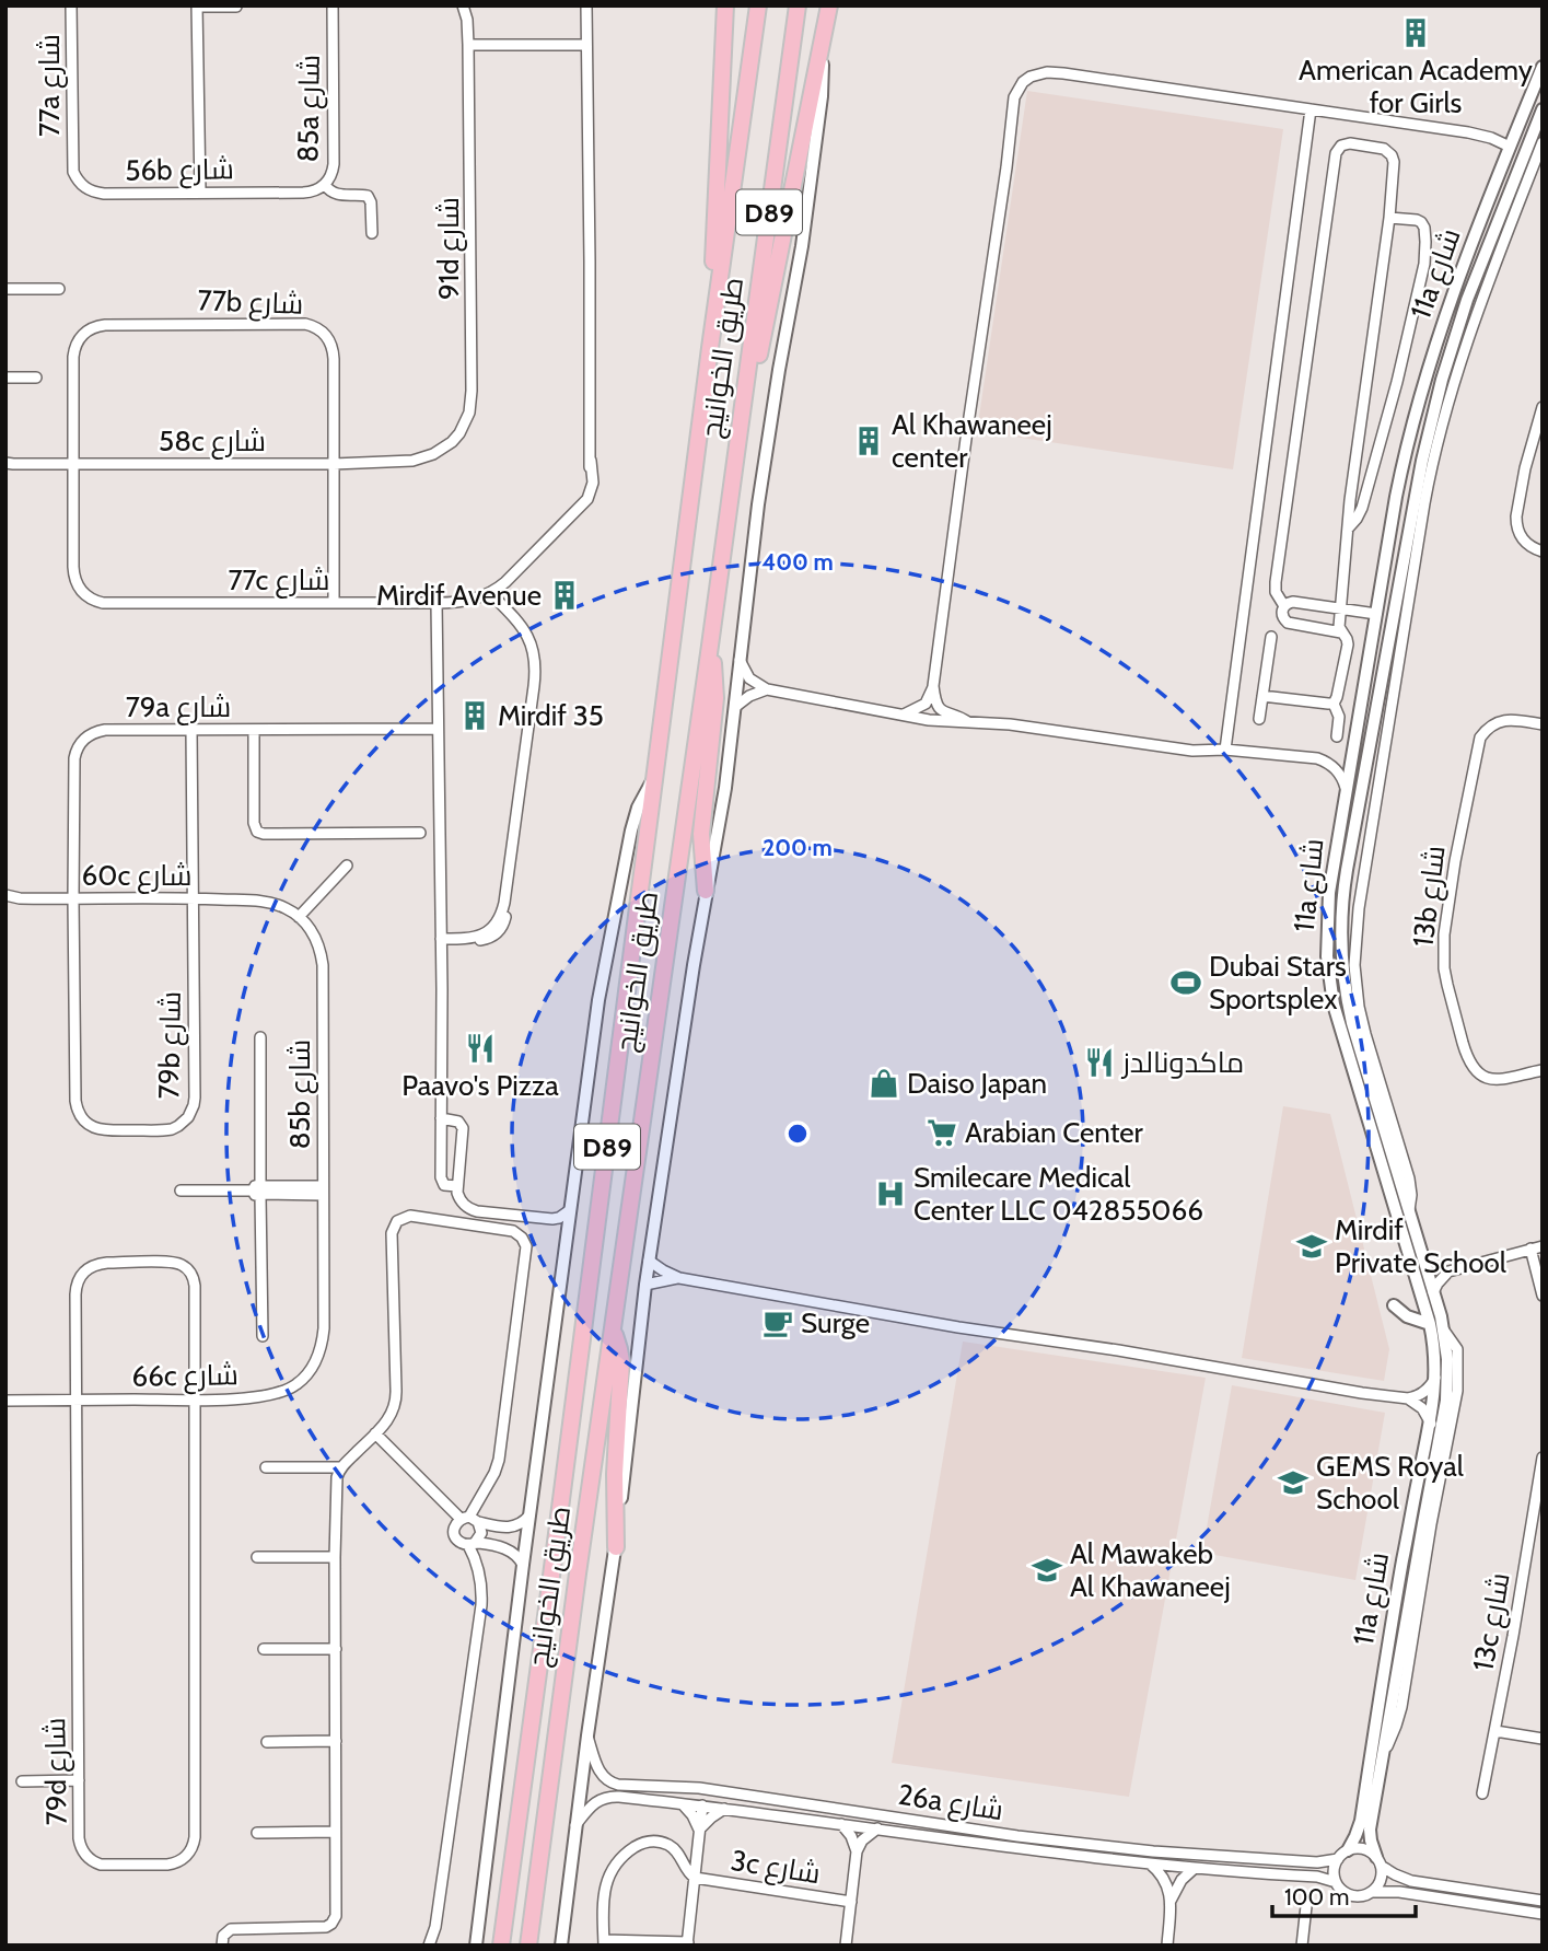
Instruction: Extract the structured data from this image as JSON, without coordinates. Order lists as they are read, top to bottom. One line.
{"streets":{"highway":["D89","طريق الخوانيج"],"street":["77a شارع","85a شارع","56b شارع","91d شارع","11a شارع","77b شارع","58c شارع","77c شارع","79a شارع","60c شارع","13b شارع","79b شارع","85b شارع","66c شارع","13c شارع","79d شارع","26a شارع","3c شارع"]},"crossings":[["77a شارع","56b شارع"],["85a شارع","56b شارع"],["91d شارع","58c شارع"],["11a شارع","26a شارع"],["77b شارع","58c شارع"],["77b شارع","77c شارع"],["58c شارع","77c شارع"],["79a شارع","60c شارع"],["79a شارع","79b شارع"],["60c شارع","79b شارع"],["60c شارع","85b شارع"],["85b شارع","66c شارع"],["66c شارع","79d شارع"],["26a شارع","3c شارع"]],"places":{"building":["American Academy for Girls","Al Khawaneej center","Mirdif Avenue","Mirdif 35"],"sports":["Dubai Stars Sportsplex"],"restaurant":["Paavo's Pizza","ماكدونالدز"],"shop":["Daiso Japan"],"supermarket":["Arabian Center"],"hospital":["Smilecare Medical Center LLC 042855066"],"school or university":["Mirdif Private School","GEMS Royal School","Al Mawakeb Al Khawaneej"],"cafe":["Surge"]},"scale_bar":"100 m","rings":["400 m","200 m"]}
